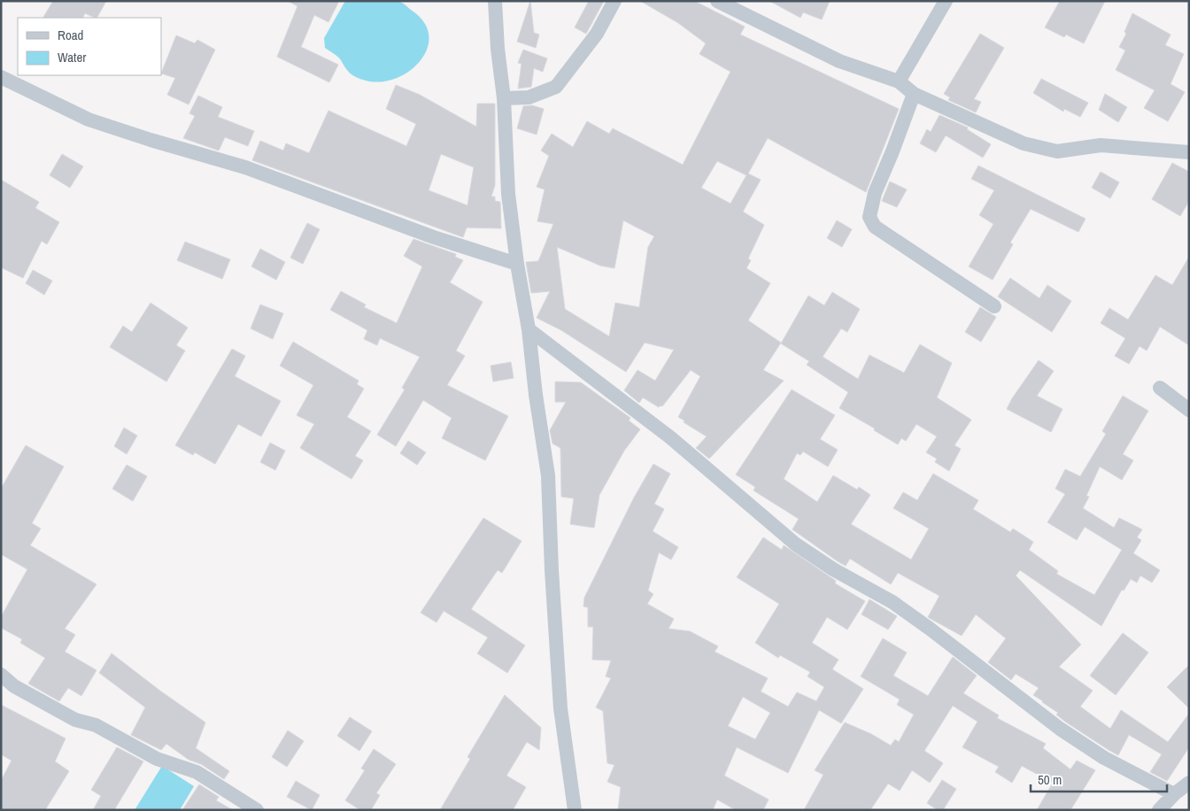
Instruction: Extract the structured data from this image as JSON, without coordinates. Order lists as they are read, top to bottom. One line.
{"legend":["Road","Water"],"scale_bar":"50 m"}
